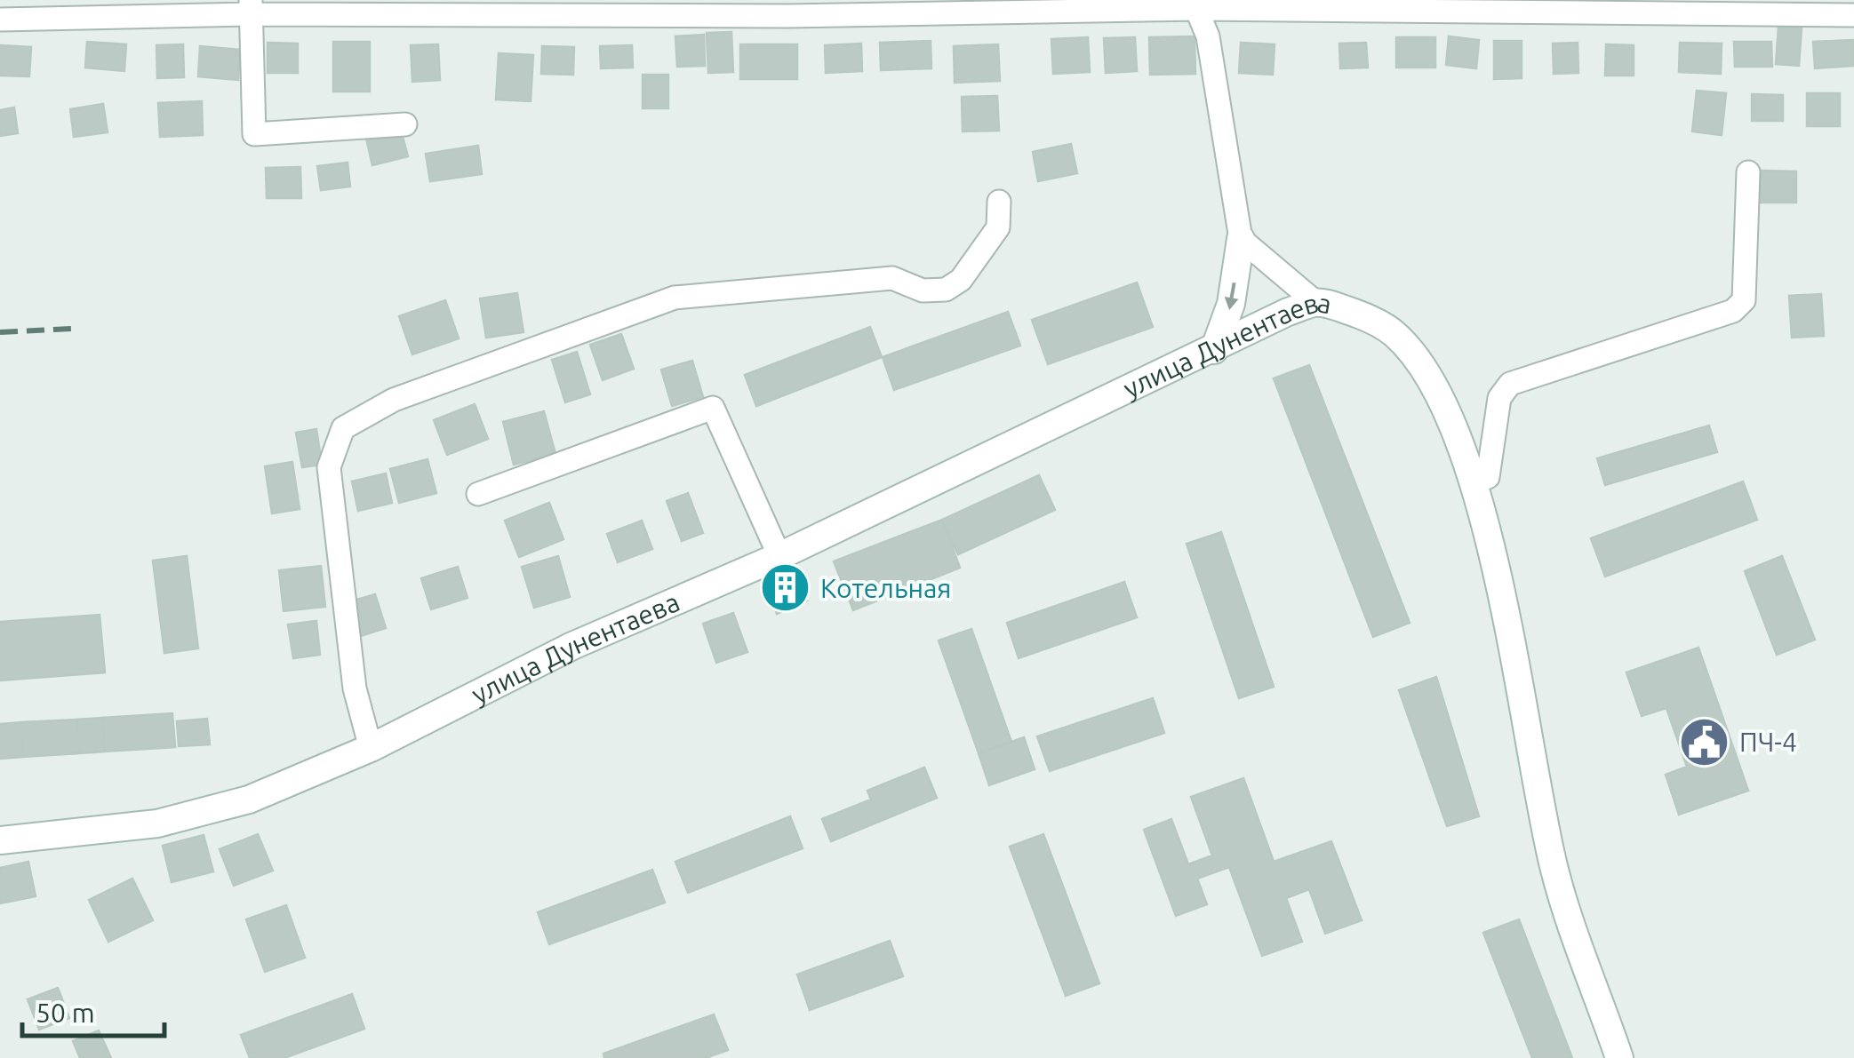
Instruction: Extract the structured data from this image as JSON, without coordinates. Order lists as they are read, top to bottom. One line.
{"streets":{"street":["улица Дунентаева"]},"places":{"building":["Котельная"],"public building":["ПЧ-4"]},"scale_bar":"50 m"}
